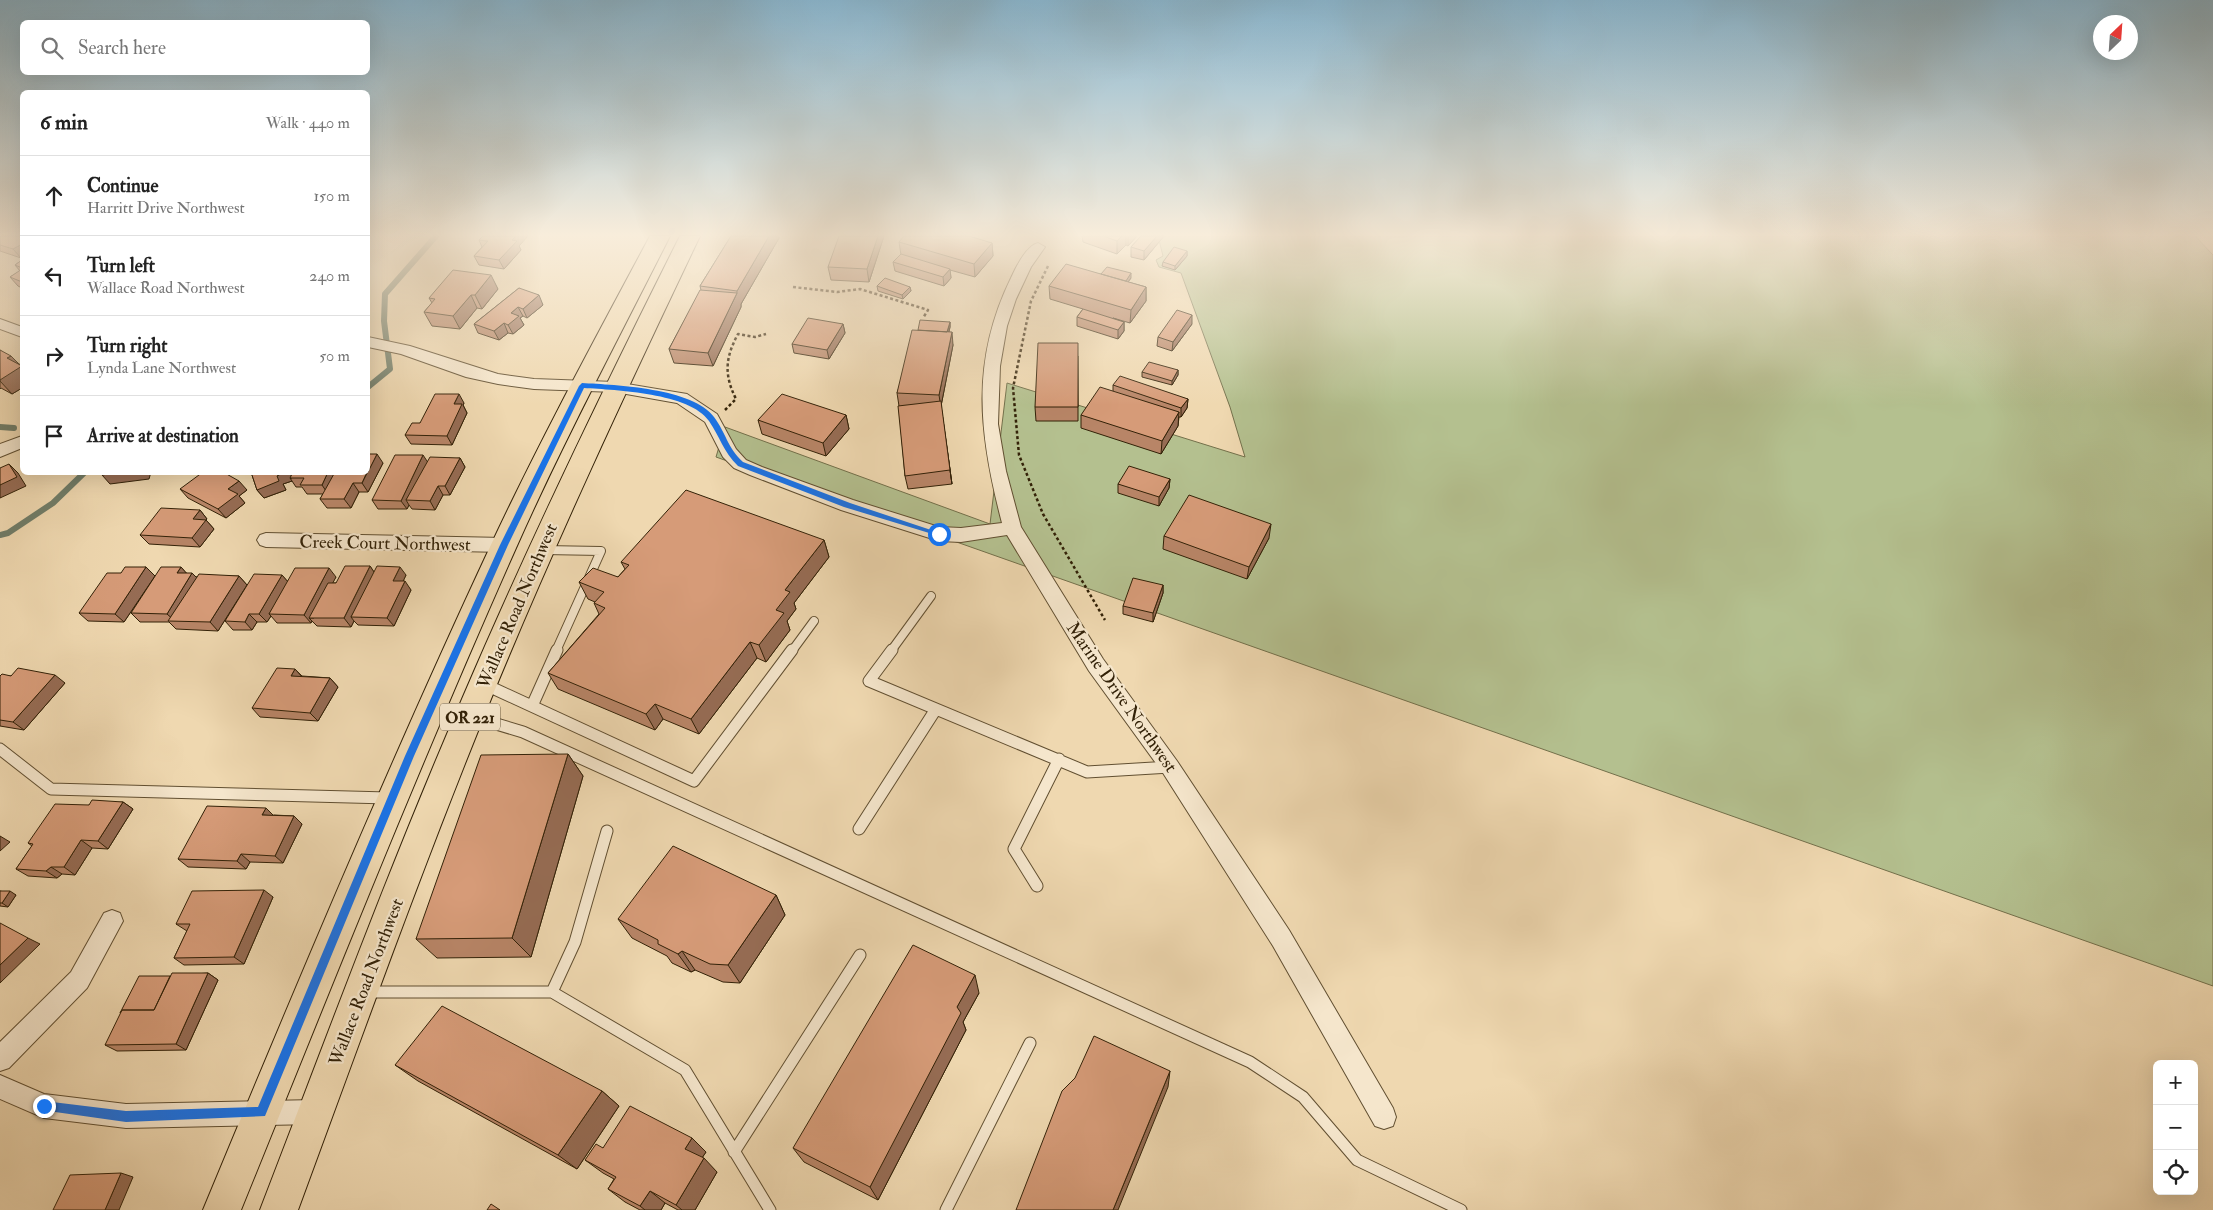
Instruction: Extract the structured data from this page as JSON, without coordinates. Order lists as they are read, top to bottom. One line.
{"streets":{"main road":["Wallace Road Northwest","OR 221"],"street":["Creek Court Northwest","Marine Drive Northwest"]},"crossings":[["Creek Court Northwest","Wallace Road Northwest"]],"north":"top right","page":{"search":"Search here","heading":["6 min","Walk · 440 m"],"list":[["Continue","Harritt Drive Northwest","150 m"],["Turn left","Wallace Road Northwest","240 m"],["Turn right","Lynda Lane Northwest","50 m"],"Arrive at destination"],"map_buttons":["+","−"]}}
